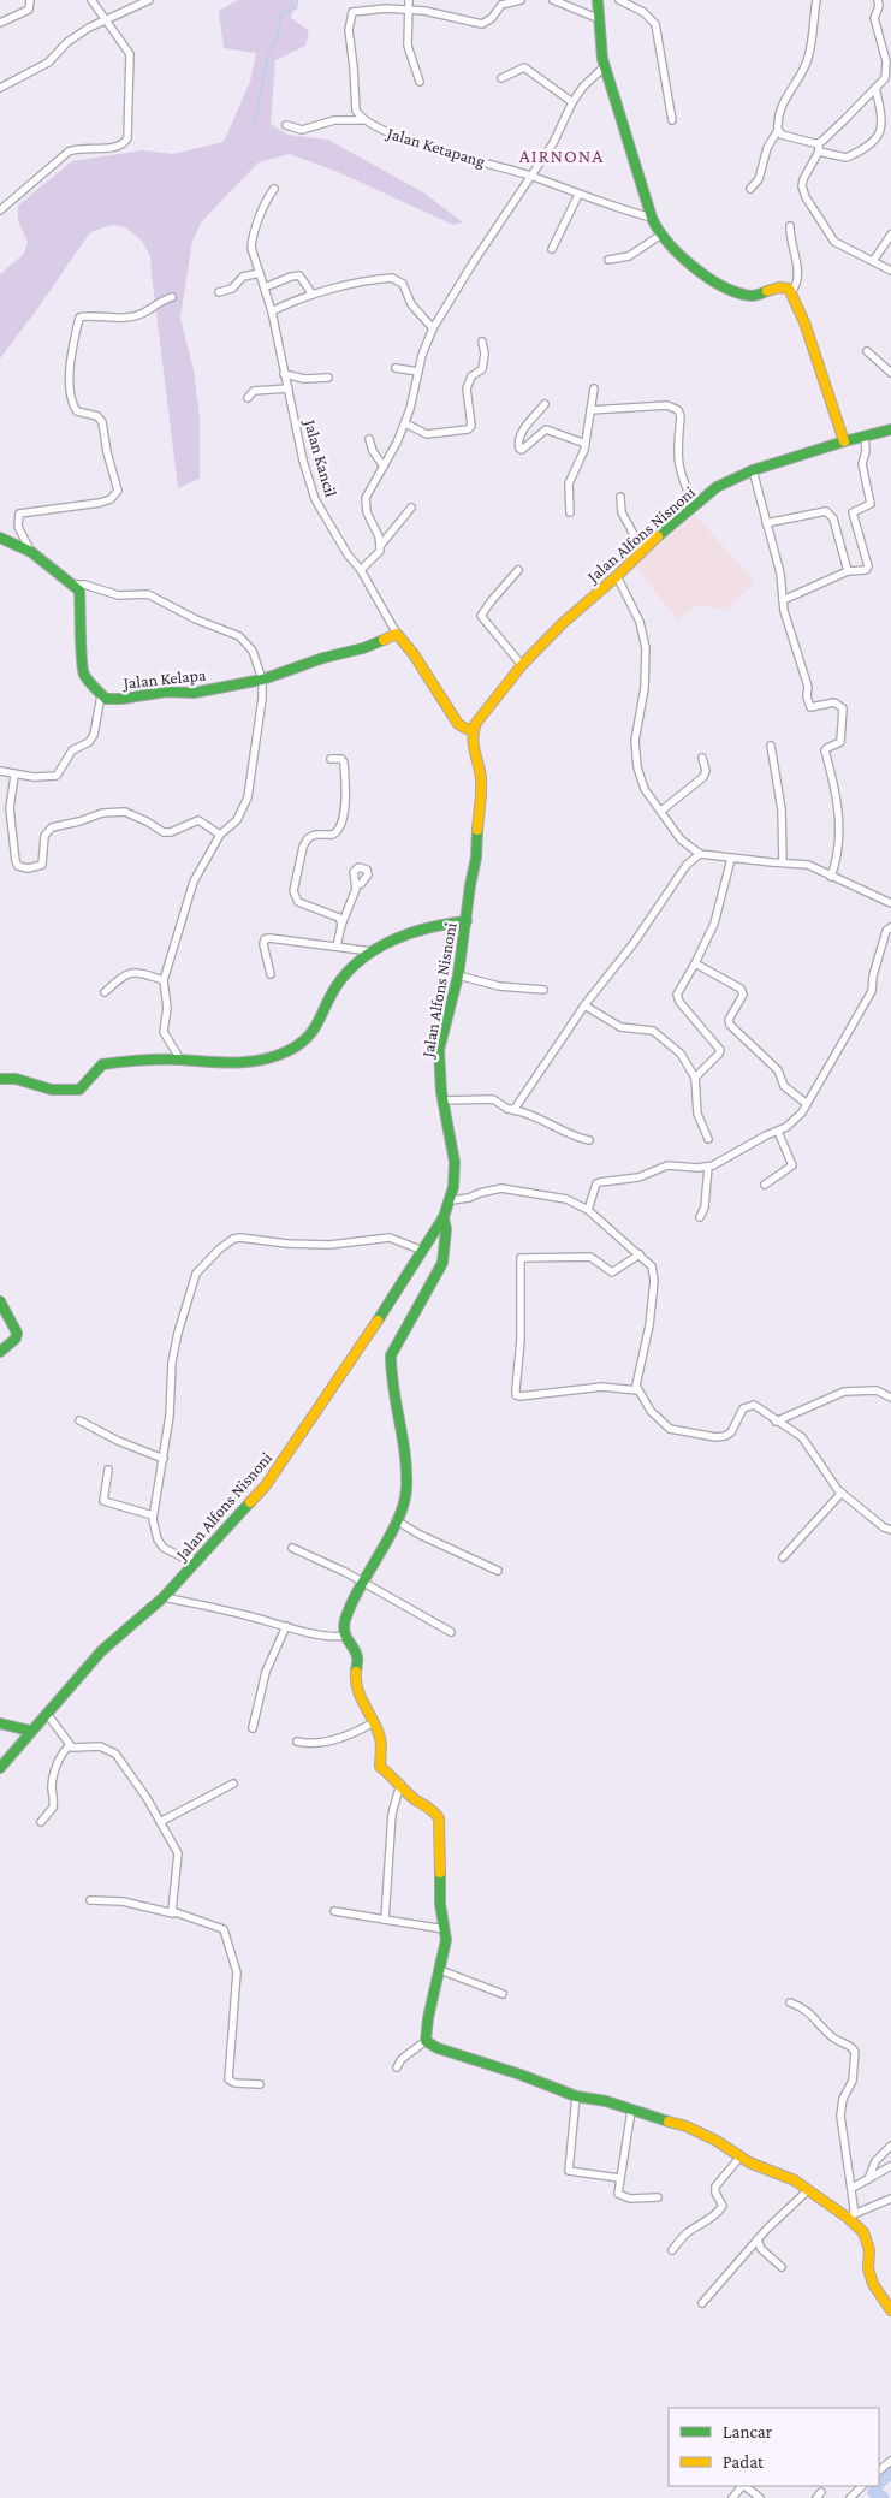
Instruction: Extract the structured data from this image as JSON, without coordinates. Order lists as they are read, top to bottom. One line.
{"streets":{"street":["Jalan Ketapang","Jalan Kancil","Jalan Alfons Nisnoni","Jalan Kelapa"]},"crossings":[["Jalan Kancil","Jalan Alfons Nisnoni"],["Jalan Kancil","Jalan Kelapa"]],"districts":["AIRNONA"],"legend":["Lancar","Padat"]}
